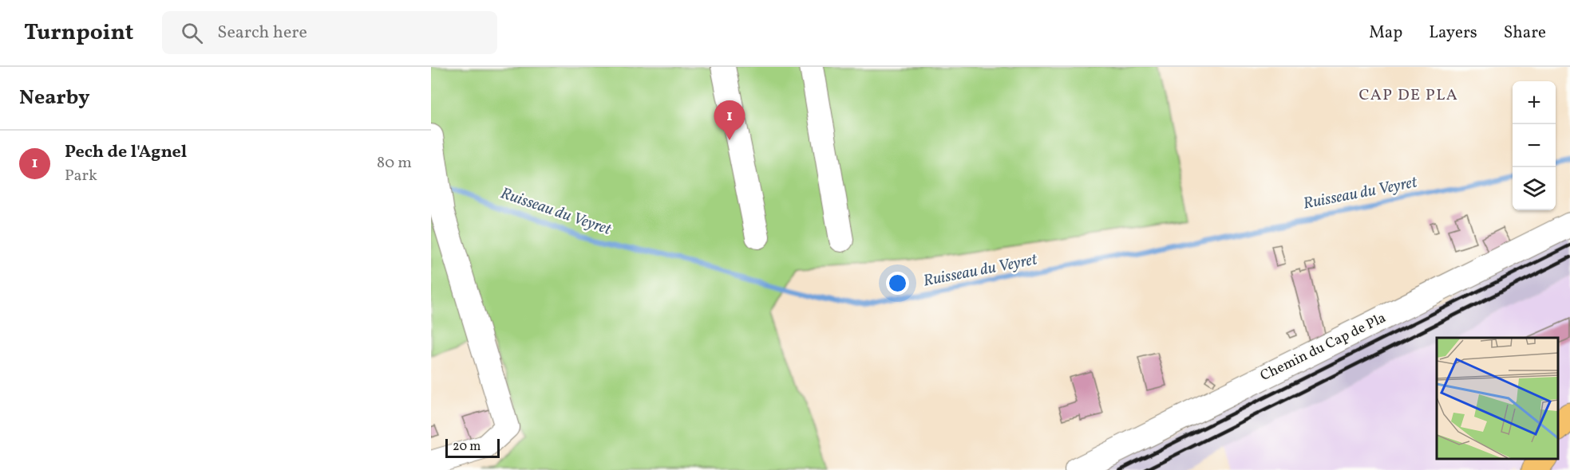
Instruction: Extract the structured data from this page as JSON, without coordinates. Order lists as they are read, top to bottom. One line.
{"streets":{"street":["Chemin du Cap de Pla"]},"districts":["CAP DE PLA"],"water":["Ruisseau du Veyret"],"scale_bar":"20 m","page":{"header":"Turnpoint","search":"Search here","nav":["Map","Layers","Share"],"heading":"Nearby","map_buttons":["+","−"],"pins":"1","list":[{"mark":"1","name":"Pech de l'Agnel","note":"Park","value":"80 m"}],"scale":"20 m"}}
